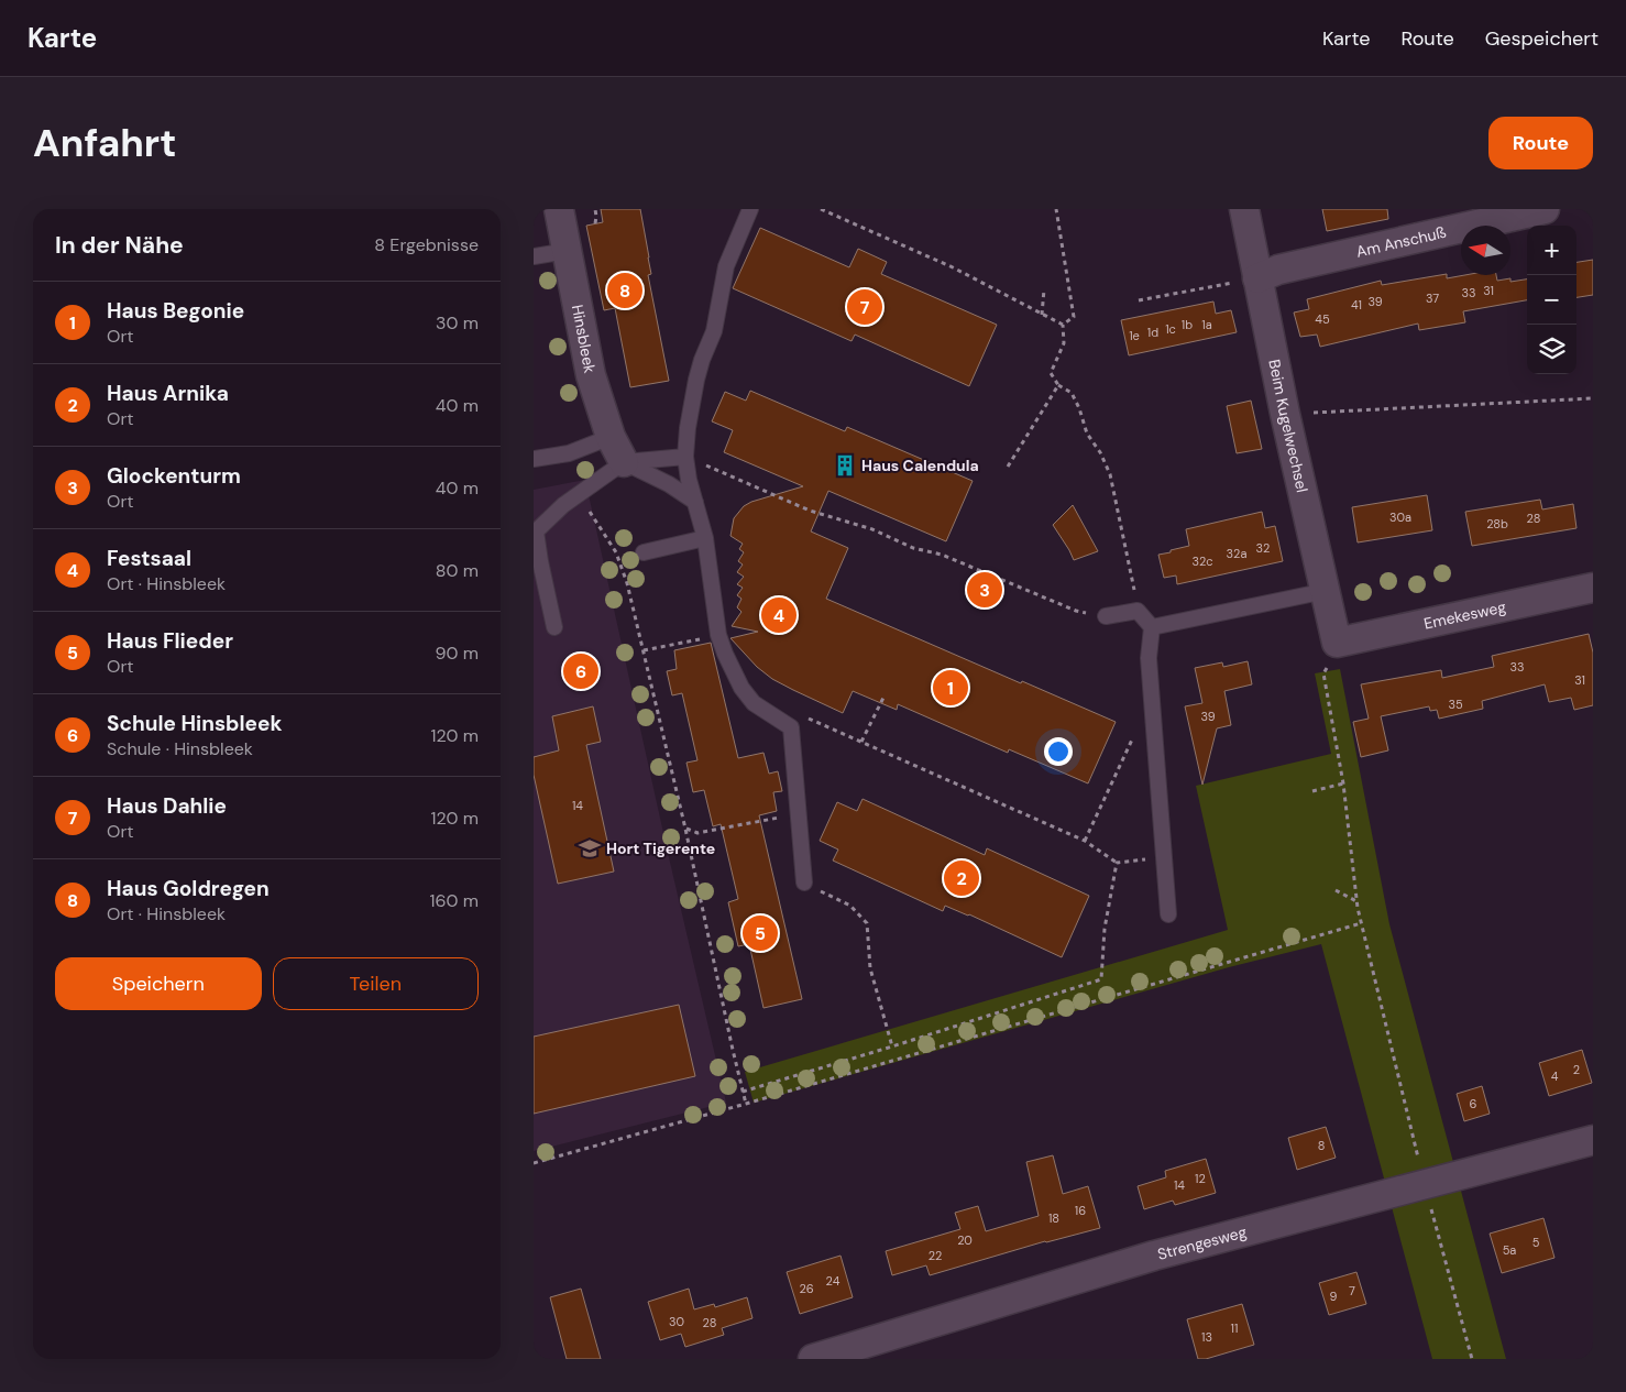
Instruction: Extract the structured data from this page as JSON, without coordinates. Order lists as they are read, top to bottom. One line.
{"streets":{"street":["Am Anschuß","Hinsbleek","Beim Kugelwechsel","Emekesweg","Strengesweg"]},"crossings":[["Am Anschuß","Beim Kugelwechsel"],["Beim Kugelwechsel","Emekesweg"]],"places":{"building":["Haus Calendula"],"school or university":["Hort Tigerente"]},"house_numbers":["31","33","37","39","41","45","1b","1a","1c","1d","1e","30a","28","28b","32","32a","32c","33","31","35","39","14","2","4","6","8","12","14","16","18","20","5","5a","22","24","26","7","9","30","28","11","13"],"north":"left","page":{"header":"Karte","nav":["Karte","Route","Gespeichert"],"buttons":["Route",["Speichern","Teilen"]],"title":"Anfahrt","heading":["In der Nähe","8 Ergebnisse"],"map_buttons":["+","−"],"pins":["8","7","3","4","6","1","2","5"],"list":[{"mark":"1","name":"Haus Begonie","note":"Ort","value":"30 m"},{"mark":"2","name":"Haus Arnika","note":"Ort","value":"40 m"},{"mark":"3","name":"Glockenturm","note":"Ort","value":"40 m"},{"mark":"4","name":"Festsaal","note":"Ort · Hinsbleek","value":"80 m"},{"mark":"5","name":"Haus Flieder","note":"Ort","value":"90 m"},{"mark":"6","name":"Schule Hinsbleek","note":"Schule · Hinsbleek","value":"120 m"},{"mark":"7","name":"Haus Dahlie","note":"Ort","value":"120 m"},{"mark":"8","name":"Haus Goldregen","note":"Ort · Hinsbleek","value":"160 m"}]}}
